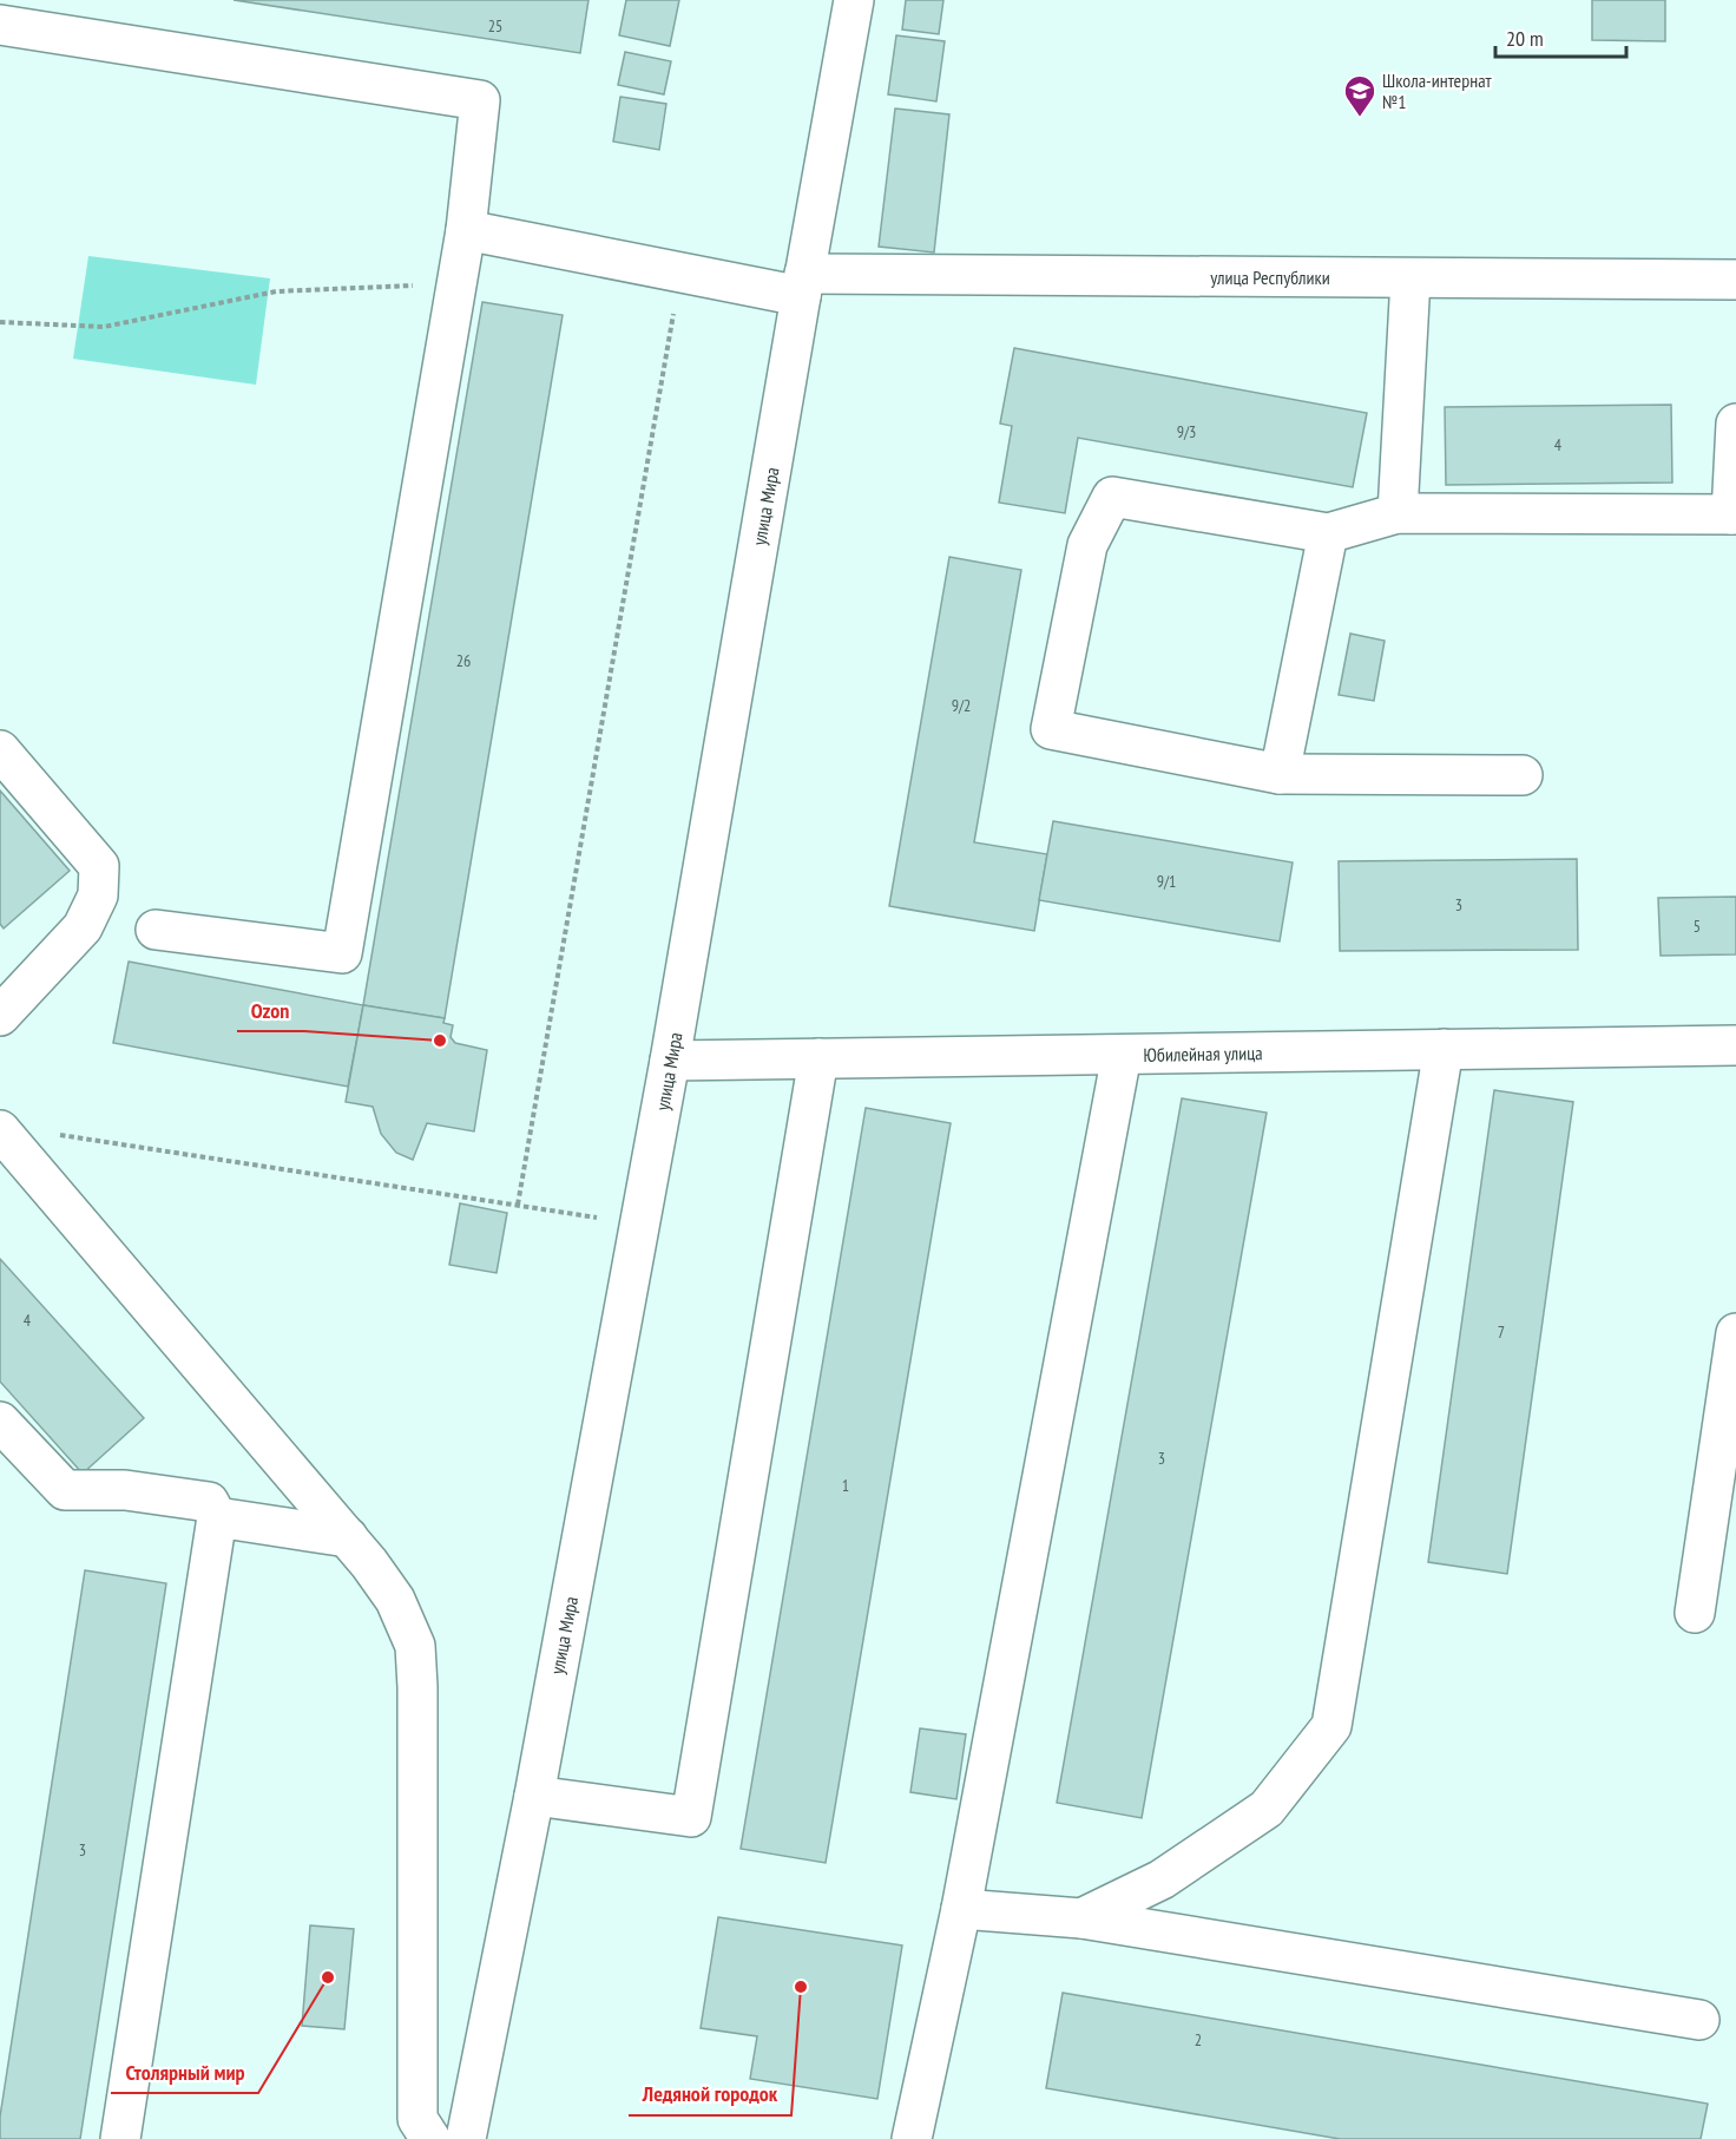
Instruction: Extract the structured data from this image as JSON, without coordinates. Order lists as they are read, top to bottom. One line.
{"streets":{"street":["улица Республики","улица Мира","Юбилейная улица"]},"crossings":[["улица Республики","улица Мира"],["улица Мира","Юбилейная улица"]],"places":{"school or university":["Школа-интернат №1"],"other":["Ozon","Столярный мир","Ледяной городок"]},"house_numbers":["25","9/3","4","26","9/2","9/1","3","5","4","7","3","1","3","2"],"scale_bar":"20 m"}
